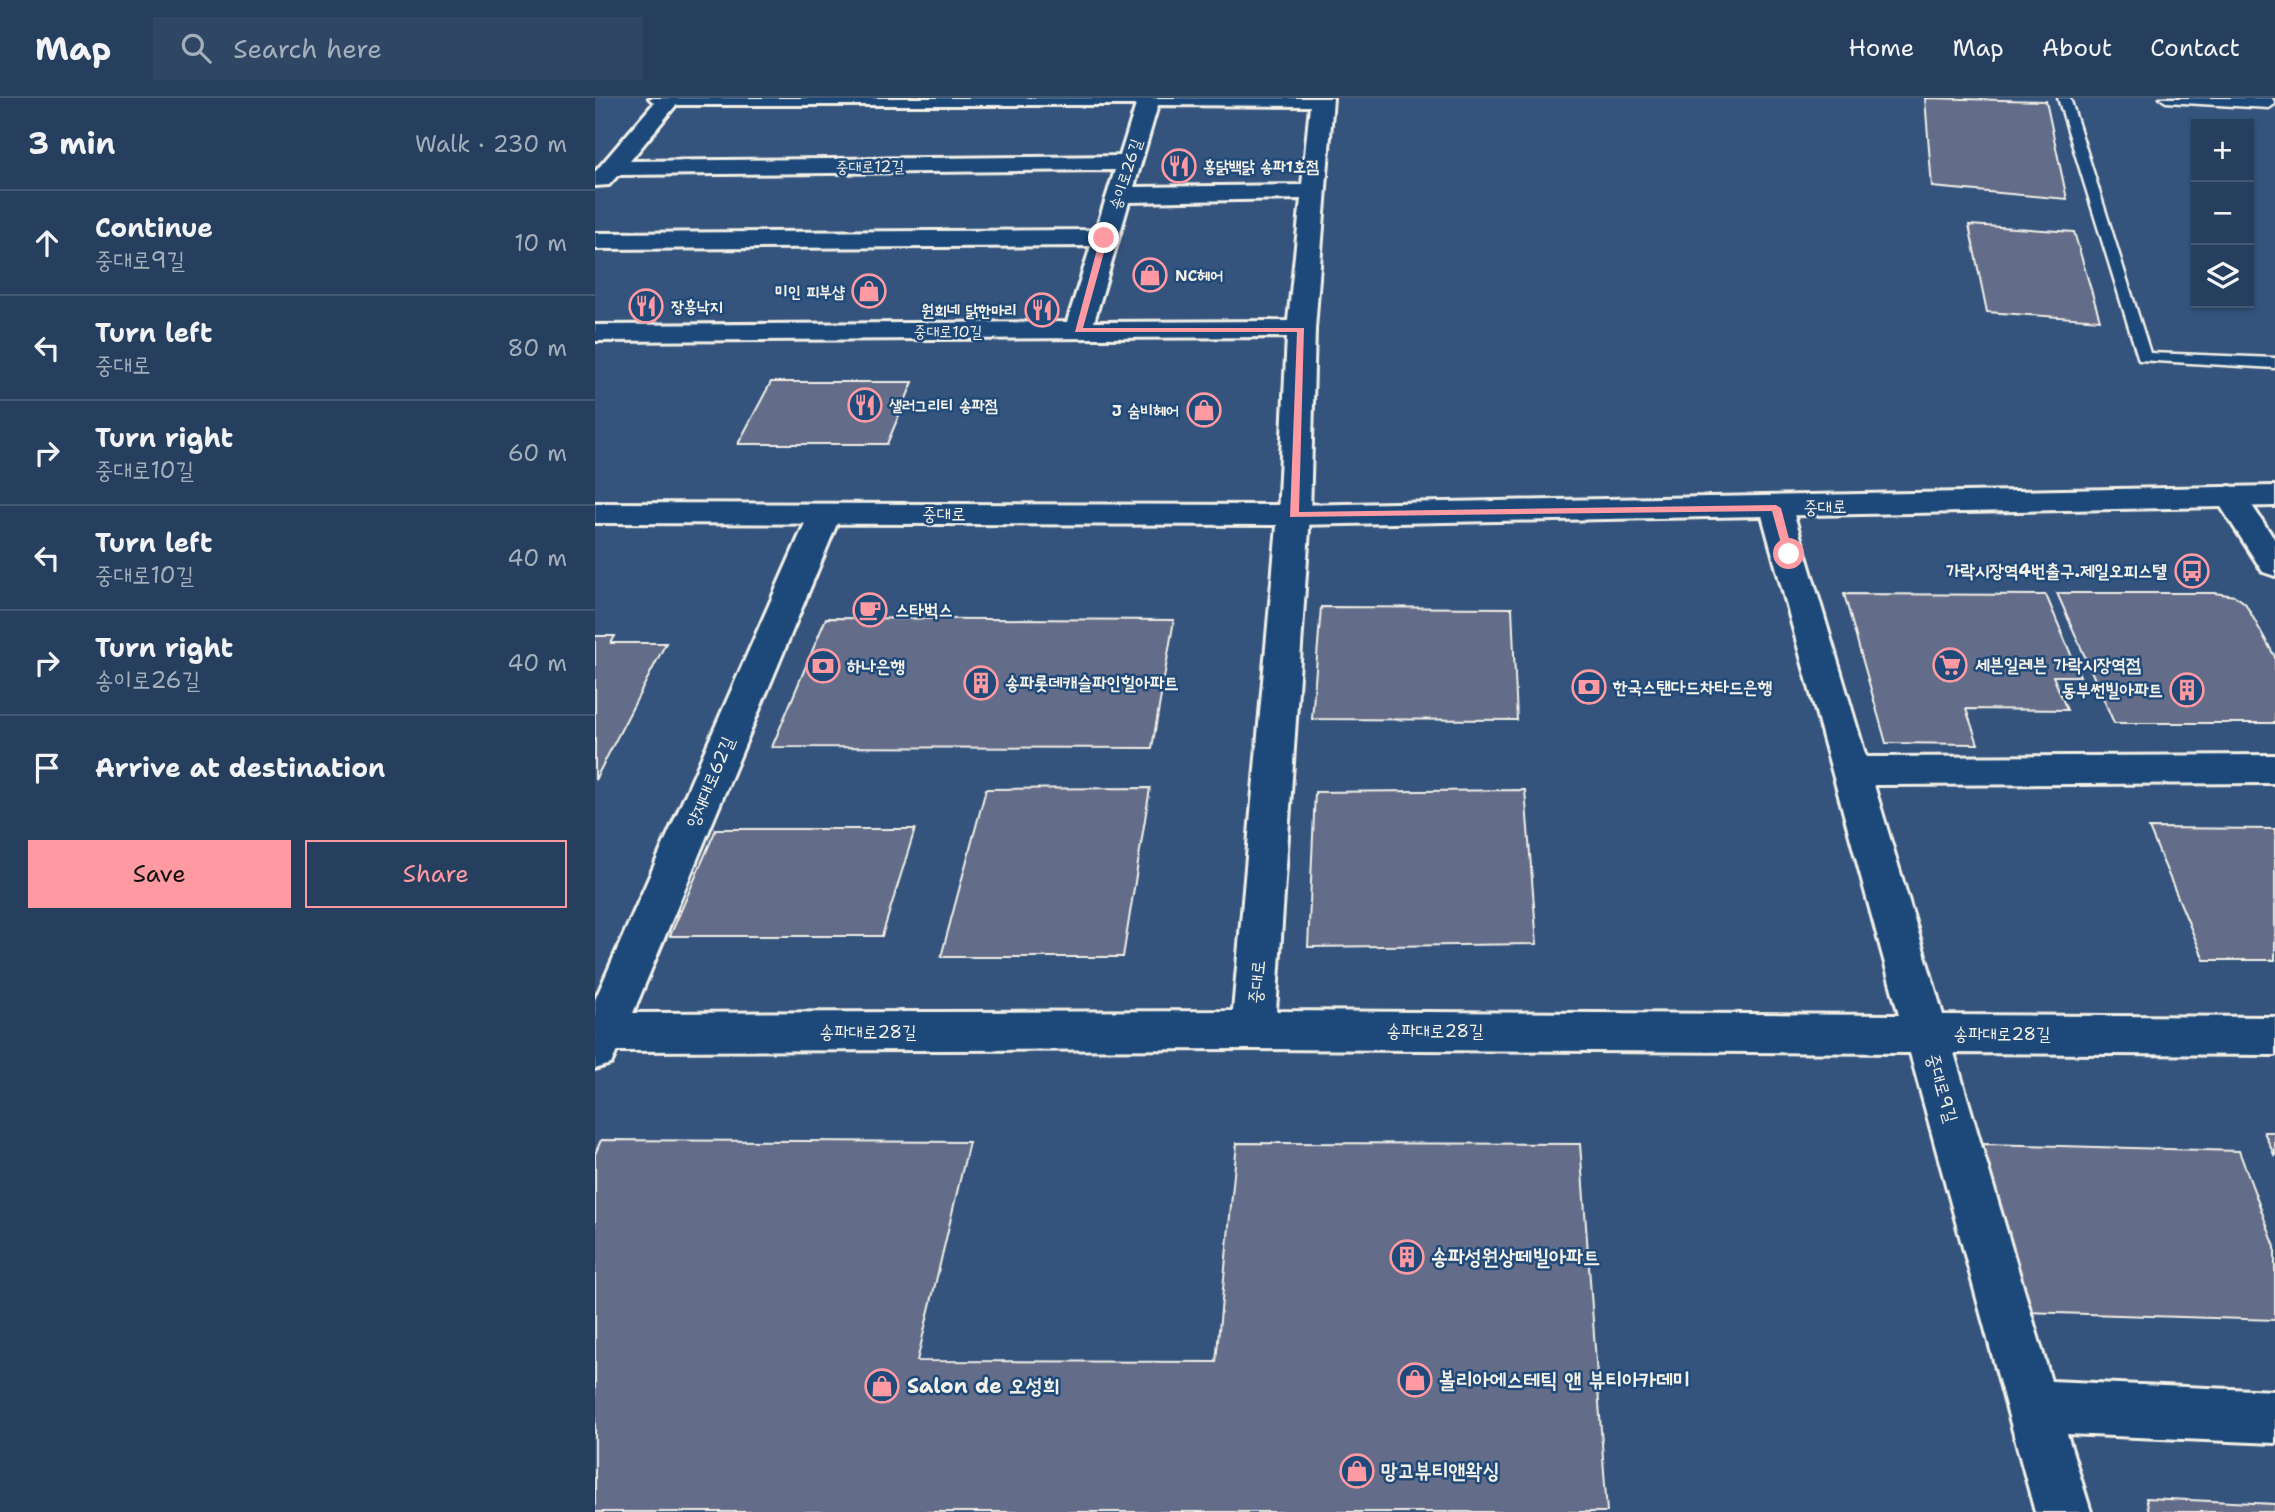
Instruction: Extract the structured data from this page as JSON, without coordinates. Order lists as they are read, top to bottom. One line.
{"streets":{"street":["중대로12길","송이로26길","중대로10길","중대로","양재대로62길","송파대로28길","중대로9길"]},"crossings":[["중대로12길","송이로26길"],["송이로26길","중대로10길"],["중대로","양재대로62길"],["중대로","송파대로28길"],["중대로","중대로9길"],["양재대로62길","송파대로28길"],["송파대로28길","중대로9길"]],"places":{"restaurant":["홍닭백닭 송파1호점","장흥낙지","원희네 닭한마리","샐러그리티 송파점"],"shop":["NC헤어","미인 피부샵","J 숨비헤어","볼리아에스테틱 앤 뷰티아카데미","Salon de 오성희","망고뷰티앤왁싱"],"bus stop":["가락시장역4번출구.제일오피스텔"],"cafe":["스타벅스"],"supermarket":["세븐일레븐 가락시장역점"],"bank":["하나은행","한국스탠다드차타드은행"],"building":["송파롯데캐슬파인힐아파트","동부썬빌아파트","송파성원상떼빌아파트"]},"page":{"header":"Map","search":"Search here","nav":["Home","Map","About","Contact"],"heading":["3 min","Walk · 230 m"],"map_buttons":["+","−"],"list":[["Continue","중대로9길","10 m"],["Turn left","중대로","80 m"],["Turn right","중대로10길","60 m"],["Turn left","중대로10길","40 m"],["Turn right","송이로26길","40 m"],"Arrive at destination"],"buttons":["Save","Share"]}}
